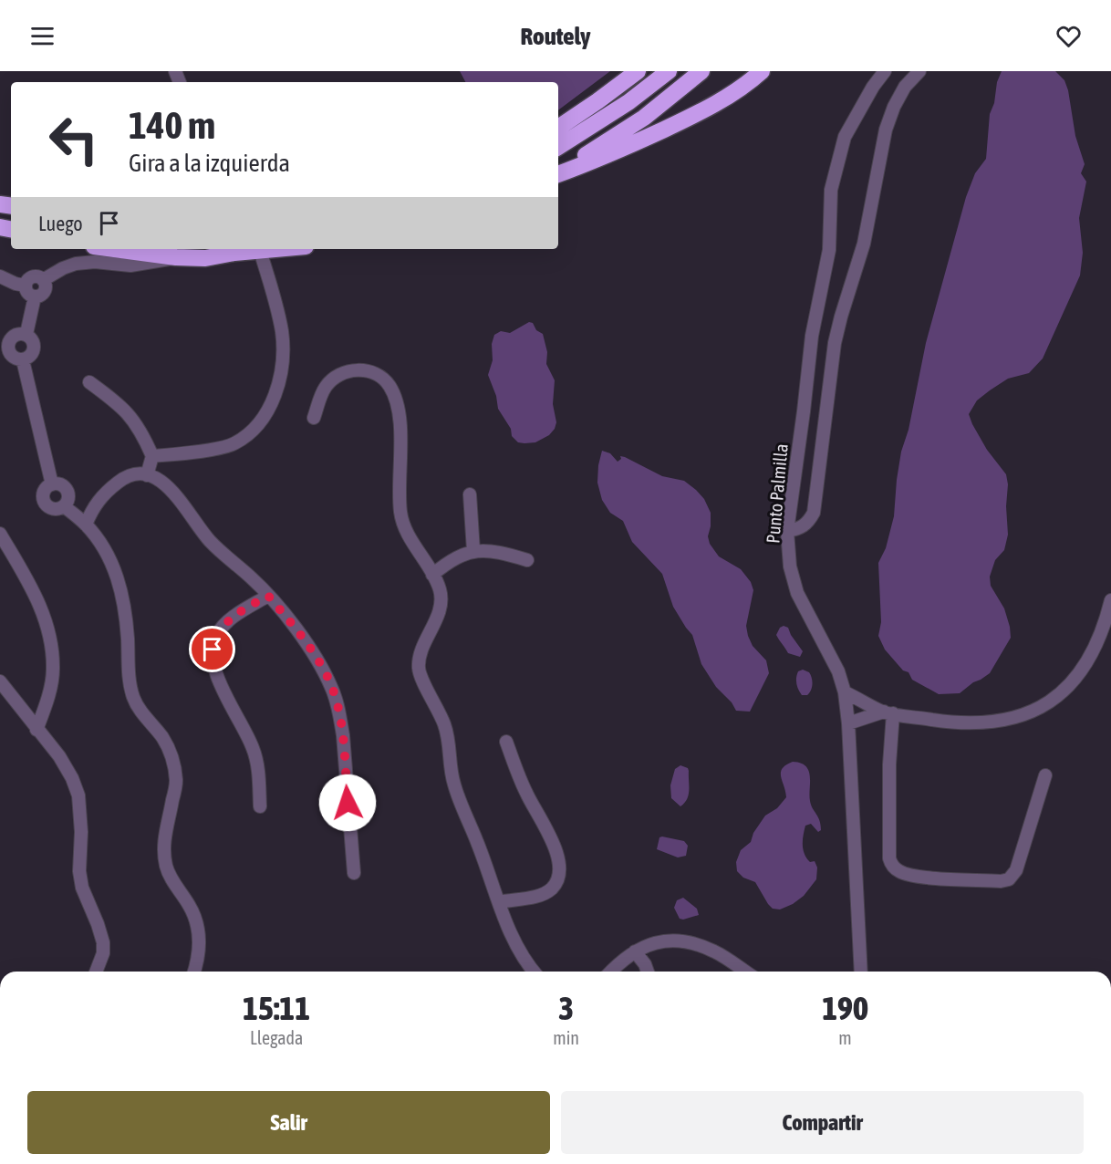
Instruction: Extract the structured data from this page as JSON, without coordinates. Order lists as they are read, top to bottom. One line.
{"streets":{"street":["Punto Palmilla"]},"page":{"header":"Routely","turn":["140 m","Gira a la izquierda"],"then":"Luego","eta":["15:11","Llegada","3","min","190","m"],"buttons":["Salir","Compartir"]}}
